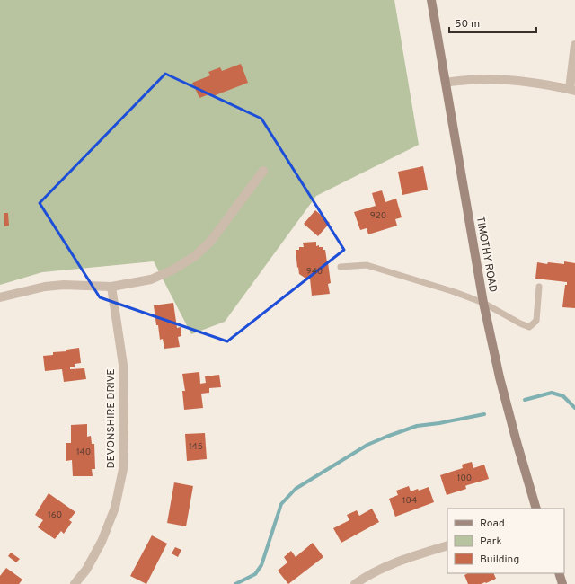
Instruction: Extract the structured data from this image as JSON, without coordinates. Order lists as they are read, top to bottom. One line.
{"streets":{"main road":["TIMOTHY ROAD"],"street":["DEVONSHIRE DRIVE"]},"house_numbers":["920","940","145","140","100","104","160"],"legend":["Road","Park","Building"],"scale_bar":"50 m"}
